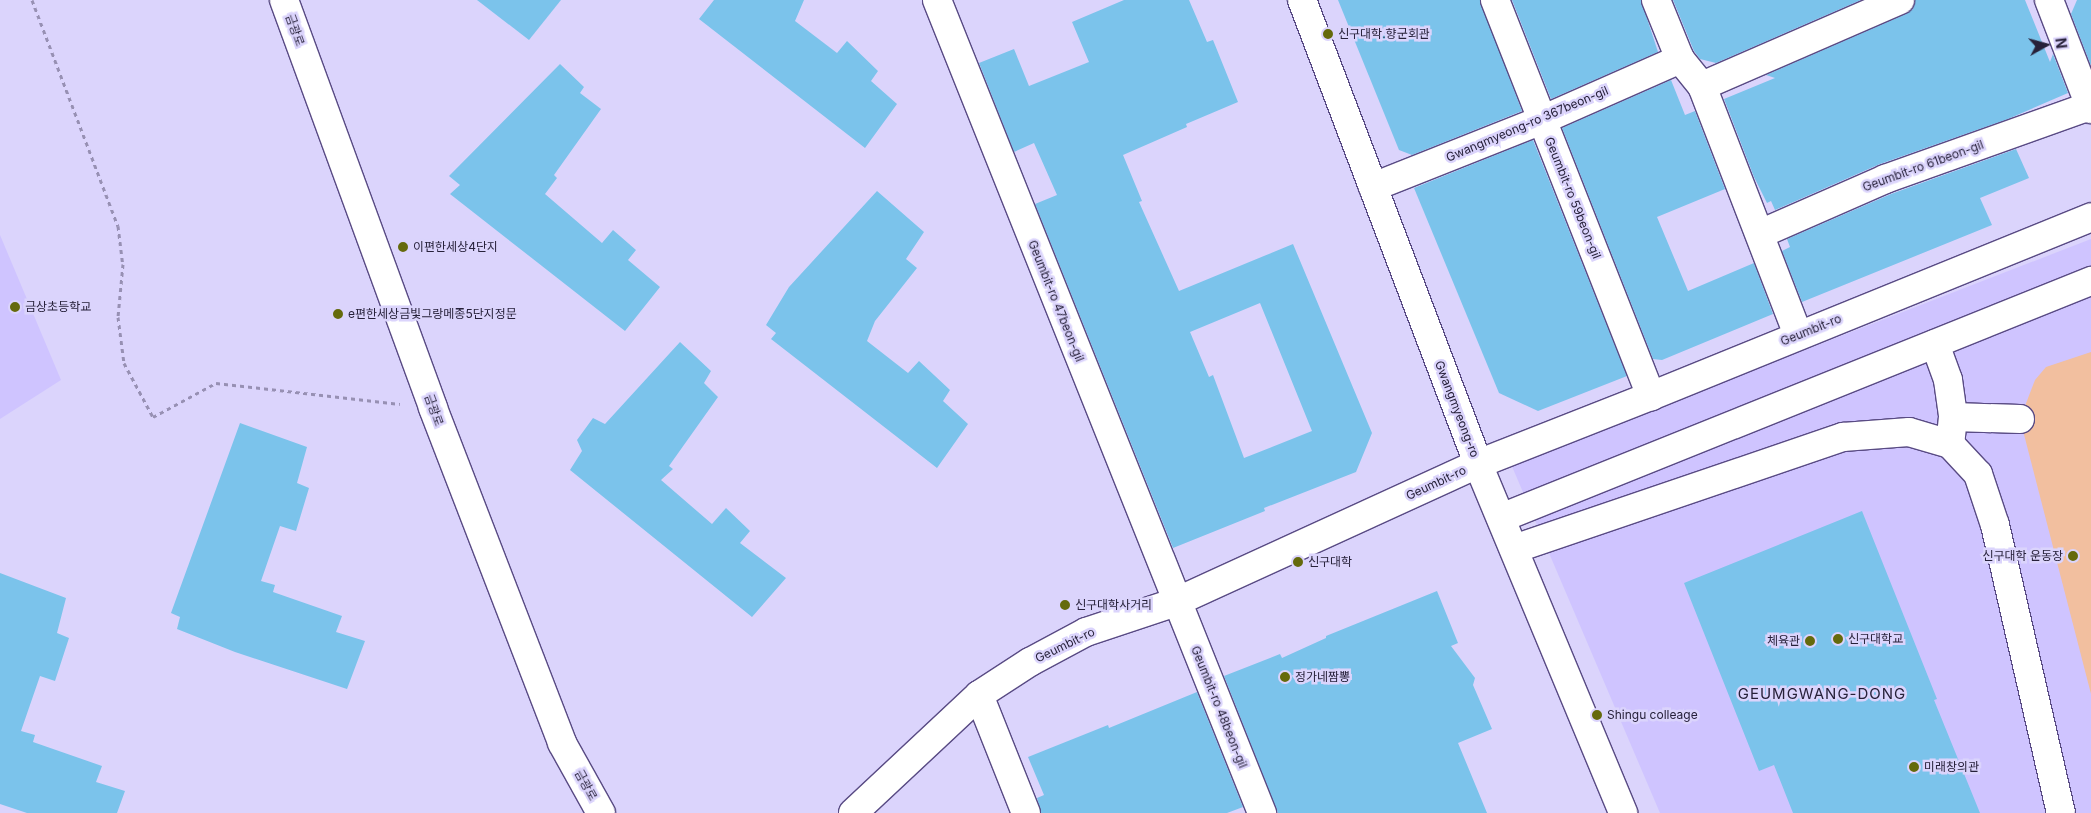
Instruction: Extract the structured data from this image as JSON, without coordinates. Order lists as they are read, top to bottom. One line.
{"streets":{"street":["금광로","Gwangmyeong-ro 367beon-gil","Geumbit-ro 61beon-gil","Geumbit-ro 59beon-gil","Geumbit-ro 47beon-gil","Geumbit-ro","Gwangmyeong-ro","Geumbit-ro 48beon-gil"]},"crossings":[["Gwangmyeong-ro 367beon-gil","Geumbit-ro 59beon-gil"],["Gwangmyeong-ro 367beon-gil","Gwangmyeong-ro"],["Geumbit-ro 59beon-gil","Geumbit-ro"],["Geumbit-ro 47beon-gil","Geumbit-ro"],["Geumbit-ro 47beon-gil","Geumbit-ro 48beon-gil"],["Geumbit-ro","Gwangmyeong-ro"],["Geumbit-ro","Geumbit-ro 48beon-gil"]],"districts":["GEUMGWANG-DONG"],"places":["신구대학.향군회관","이편한세상4단지","금상초등학교","e편한세상금빛그랑메종5단지정문","신구대학 운동장","신구대학","신구대학사거리","신구대학교","체육관","정가네짬뽕","Shingu colleage","미래창의관"],"north":"right"}
